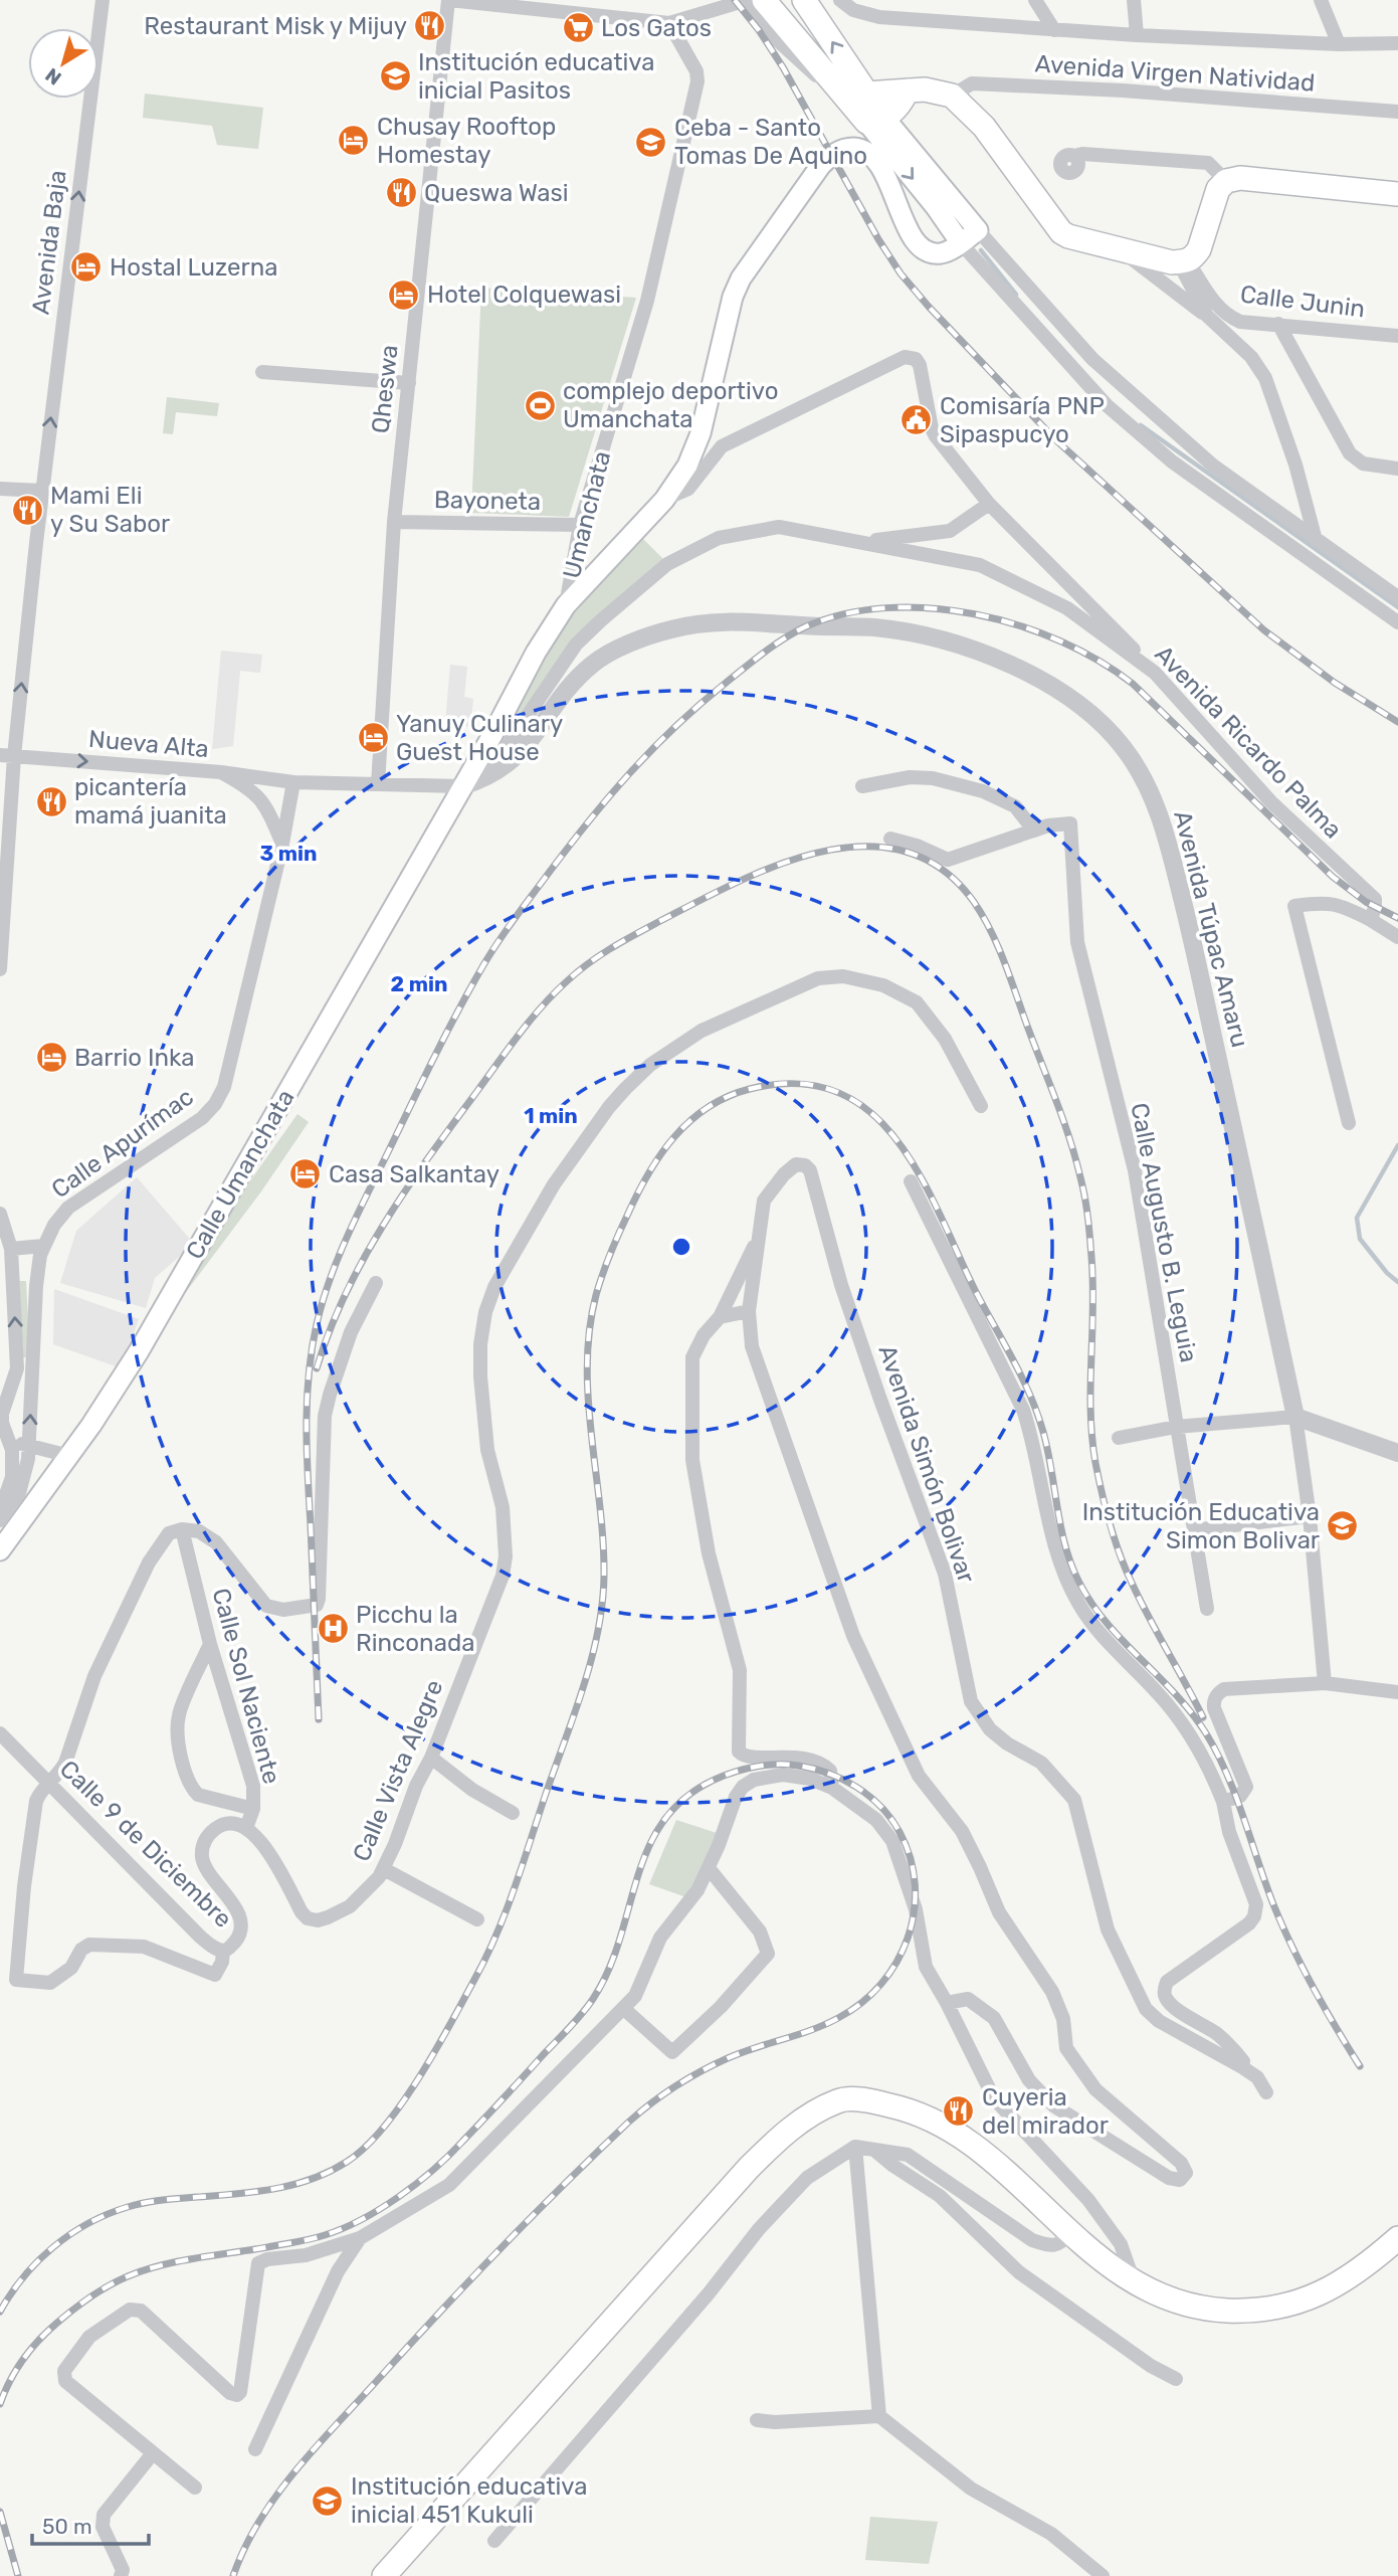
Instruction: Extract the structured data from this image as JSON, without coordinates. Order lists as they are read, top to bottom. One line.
{"streets":{"main road":["Umanchata","Calle Umanchata"],"street":["Avenida Virgen Natividad","Avenida Baja","Calle Junin","Qheswa","Bayoneta","Avenida Ricardo Palma","Nueva Alta","Avenida Túpac Amaru","Calle Apurímac","Calle Augusto B. Leguia","Avenida Simón Bolivar","Calle Sol Naciente","Calle Vista Alegre","Calle 9 de Diciembre"]},"crossings":[["Avenida Baja","Nueva Alta"],["Qheswa","Bayoneta"],["Qheswa","Nueva Alta"],["Bayoneta","Umanchata"],["Umanchata","Nueva Alta"],["Umanchata","Avenida Túpac Amaru"],["Umanchata","Calle Umanchata"],["Avenida Ricardo Palma","Avenida Túpac Amaru"],["Nueva Alta","Avenida Túpac Amaru"],["Nueva Alta","Calle Apurímac"],["Nueva Alta","Calle Umanchata"],["Avenida Túpac Amaru","Calle Umanchata"],["Calle Sol Naciente","Calle Vista Alegre"],["Calle Sol Naciente","Calle 9 de Diciembre"],["Calle Vista Alegre","Calle 9 de Diciembre"]],"one_way":["Avenida Baja","Nueva Alta"],"places":{"restaurant":["Restaurant Misk y Mijuy","Queswa Wasi","Mami Eli y Su Sabor","picantería mamá juanita","Cuyeria del mirador"],"supermarket":["Los Gatos"],"school or university":["Institución educativa inicial Pasitos","Ceba - Santo Tomas De Aquino","Institución Educativa Simon Bolivar","Institución educativa inicial 451 Kukuli"],"hotel":["Chusay Rooftop Homestay","Hostal Luzerna","Hotel Colquewasi","Yanuy Culinary Guest House","Barrio Inka","Casa Salkantay"],"sports":["complejo deportivo Umanchata"],"public building":["Comisaría PNP Sipaspucyo"],"hospital":["Picchu la Rinconada"]},"scale_bar":"50 m","north":"bottom left","rings":["3 min","2 min","1 min"]}
